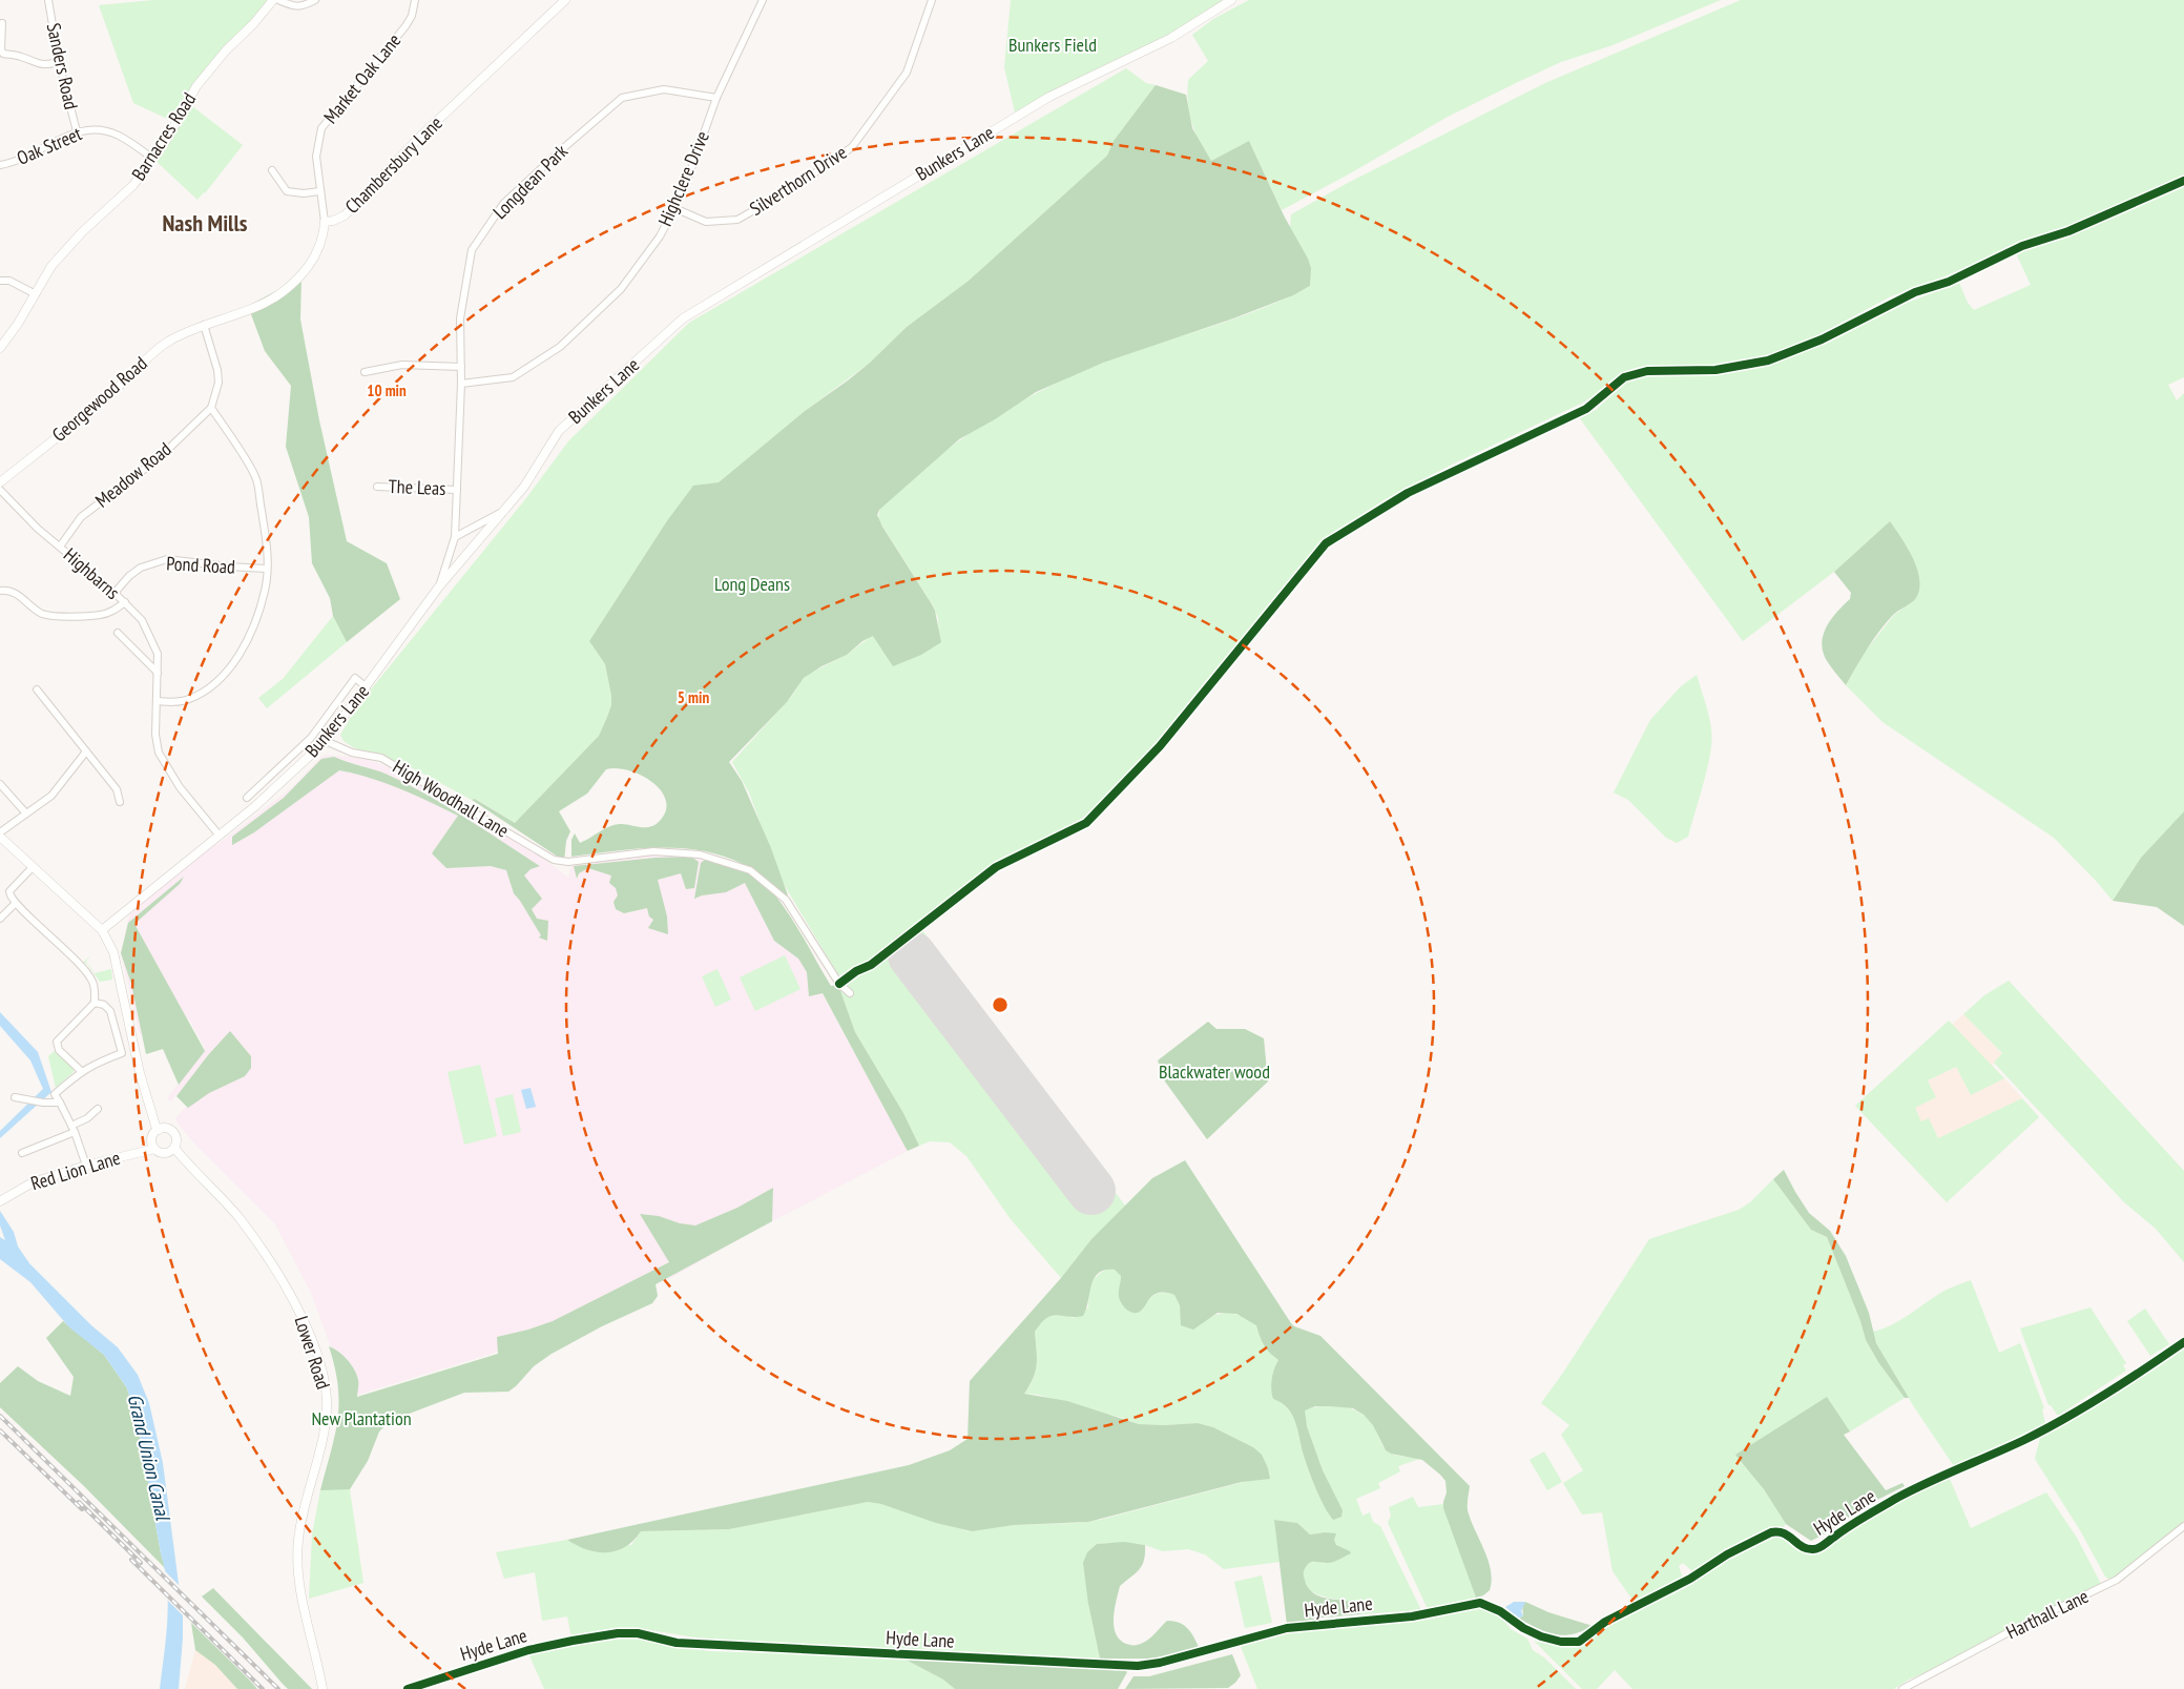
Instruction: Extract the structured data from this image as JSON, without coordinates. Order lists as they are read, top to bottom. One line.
{"streets":{"street":["Sanders Road","Market Oak Lane","Barnacres Road","Oak Street","Bunkers Lane","Chambersbury Lane","Highclere Drive","Silverthorn Drive","Longdean Park","Georgewood Road","Meadow Road","The Leas","Pond Road","Highbarns","High Woodhall Lane","Red Lion Lane","Lower Road","Hyde Lane","Harthall Lane"]},"crossings":[["Sanders Road","Oak Street"],["Market Oak Lane","Chambersbury Lane"],["Barnacres Road","Oak Street"],["Bunkers Lane","Longdean Park"],["Bunkers Lane","High Woodhall Lane"],["Chambersbury Lane","Georgewood Road"],["Highclere Drive","Silverthorn Drive"],["Highclere Drive","Longdean Park"],["Longdean Park","The Leas"],["Meadow Road","Highbarns"],["Pond Road","Highbarns"],["Red Lion Lane","Lower Road"]],"districts":["Nash Mills"],"water":["Grand Union Canal"],"parks":["Bunkers Field","Long Deans","Blackwater wood","New Plantation"],"rings":["10 min","5 min"]}
